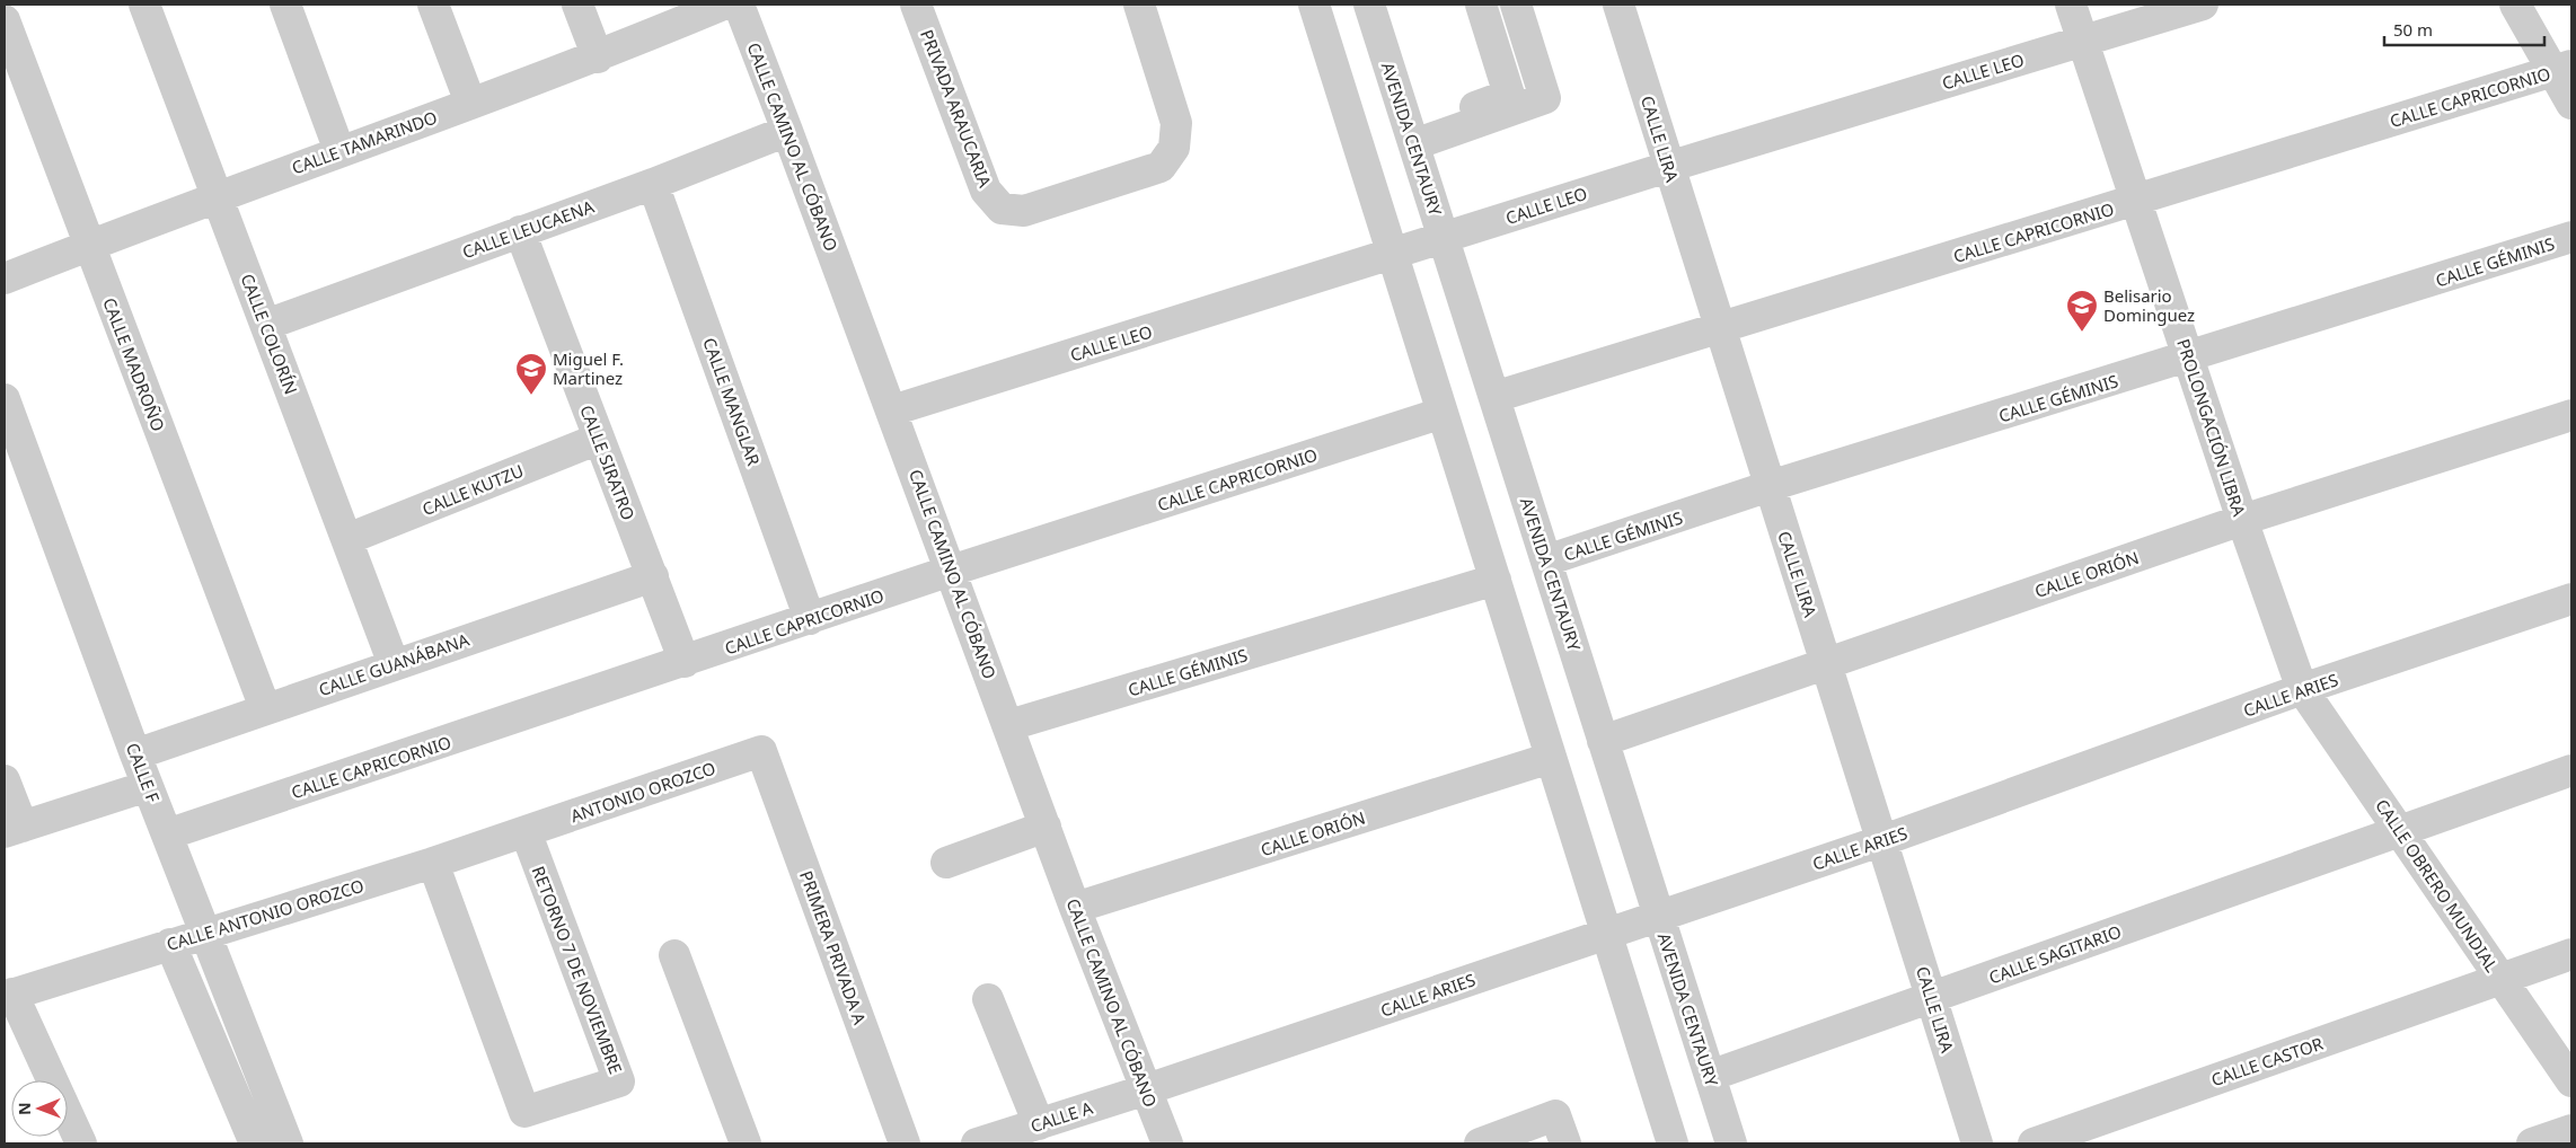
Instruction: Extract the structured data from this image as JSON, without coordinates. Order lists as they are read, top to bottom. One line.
{"streets":{"street":["CALLE LEO","CALLE CAPRICORNIO","PRIVADA ARAUCARIA","AVENIDA CENTAURY","CALLE LIRA","CALLE TAMARINDO","CALLE CAMINO AL CÓBANO","CALLE LEUCAENA","CALLE GÉMINIS","CALLE COLORÍN","CALLE MADROÑO","CALLE MANGLAR","PROLONGACIÓN LIBRA","CALLE SIRATRO","CALLE KUTZU","CALLE ORIÓN","CALLE GUANÁBANA","CALLE ARIES","CALLE F","ANTONIO OROZCO","CALLE OBRERO MUNDIAL","CALLE ANTONIO OROZCO","PRIMERA PRIVADA A","CALLE SAGITARIO","RETORNO 7 DE NOVIEMBRE","CALLE CASTOR","CALLE A"]},"crossings":[["CALLE LEO","AVENIDA CENTAURY"],["CALLE LEO","CALLE LIRA"],["CALLE LEO","CALLE CAMINO AL CÓBANO"],["CALLE LEO","PROLONGACIÓN LIBRA"],["CALLE CAPRICORNIO","AVENIDA CENTAURY"],["CALLE CAPRICORNIO","CALLE LIRA"],["CALLE CAPRICORNIO","CALLE CAMINO AL CÓBANO"],["CALLE CAPRICORNIO","CALLE MANGLAR"],["CALLE CAPRICORNIO","PROLONGACIÓN LIBRA"],["CALLE CAPRICORNIO","CALLE SIRATRO"],["CALLE CAPRICORNIO","CALLE F"],["AVENIDA CENTAURY","CALLE GÉMINIS"],["AVENIDA CENTAURY","CALLE ORIÓN"],["AVENIDA CENTAURY","CALLE ARIES"],["AVENIDA CENTAURY","CALLE SAGITARIO"],["CALLE LIRA","CALLE GÉMINIS"],["CALLE LIRA","CALLE ORIÓN"],["CALLE LIRA","CALLE ARIES"],["CALLE LIRA","CALLE SAGITARIO"],["CALLE TAMARINDO","CALLE COLORÍN"],["CALLE TAMARINDO","CALLE MADROÑO"],["CALLE CAMINO AL CÓBANO","CALLE LEUCAENA"],["CALLE CAMINO AL CÓBANO","CALLE GÉMINIS"],["CALLE CAMINO AL CÓBANO","CALLE ORIÓN"],["CALLE CAMINO AL CÓBANO","CALLE ARIES"],["CALLE CAMINO AL CÓBANO","CALLE A"],["CALLE LEUCAENA","CALLE COLORÍN"],["CALLE LEUCAENA","CALLE MANGLAR"],["CALLE LEUCAENA","CALLE SIRATRO"],["CALLE GÉMINIS","PROLONGACIÓN LIBRA"],["CALLE COLORÍN","CALLE KUTZU"],["CALLE COLORÍN","CALLE GUANÁBANA"],["CALLE MADROÑO","CALLE GUANÁBANA"],["PROLONGACIÓN LIBRA","CALLE ORIÓN"],["PROLONGACIÓN LIBRA","CALLE ARIES"],["PROLONGACIÓN LIBRA","CALLE OBRERO MUNDIAL"],["CALLE SIRATRO","CALLE KUTZU"],["CALLE SIRATRO","CALLE GUANÁBANA"],["CALLE GUANÁBANA","CALLE F"],["CALLE ARIES","CALLE OBRERO MUNDIAL"],["CALLE ARIES","CALLE A"],["CALLE F","CALLE ANTONIO OROZCO"],["ANTONIO OROZCO","CALLE ANTONIO OROZCO"],["ANTONIO OROZCO","PRIMERA PRIVADA A"],["ANTONIO OROZCO","RETORNO 7 DE NOVIEMBRE"],["CALLE OBRERO MUNDIAL","CALLE SAGITARIO"],["CALLE OBRERO MUNDIAL","CALLE CASTOR"],["CALLE ANTONIO OROZCO","RETORNO 7 DE NOVIEMBRE"]],"places":{"school or university":["Belisario Dominguez","Miguel F. Martinez"]},"scale_bar":"50 m","north":"left"}
